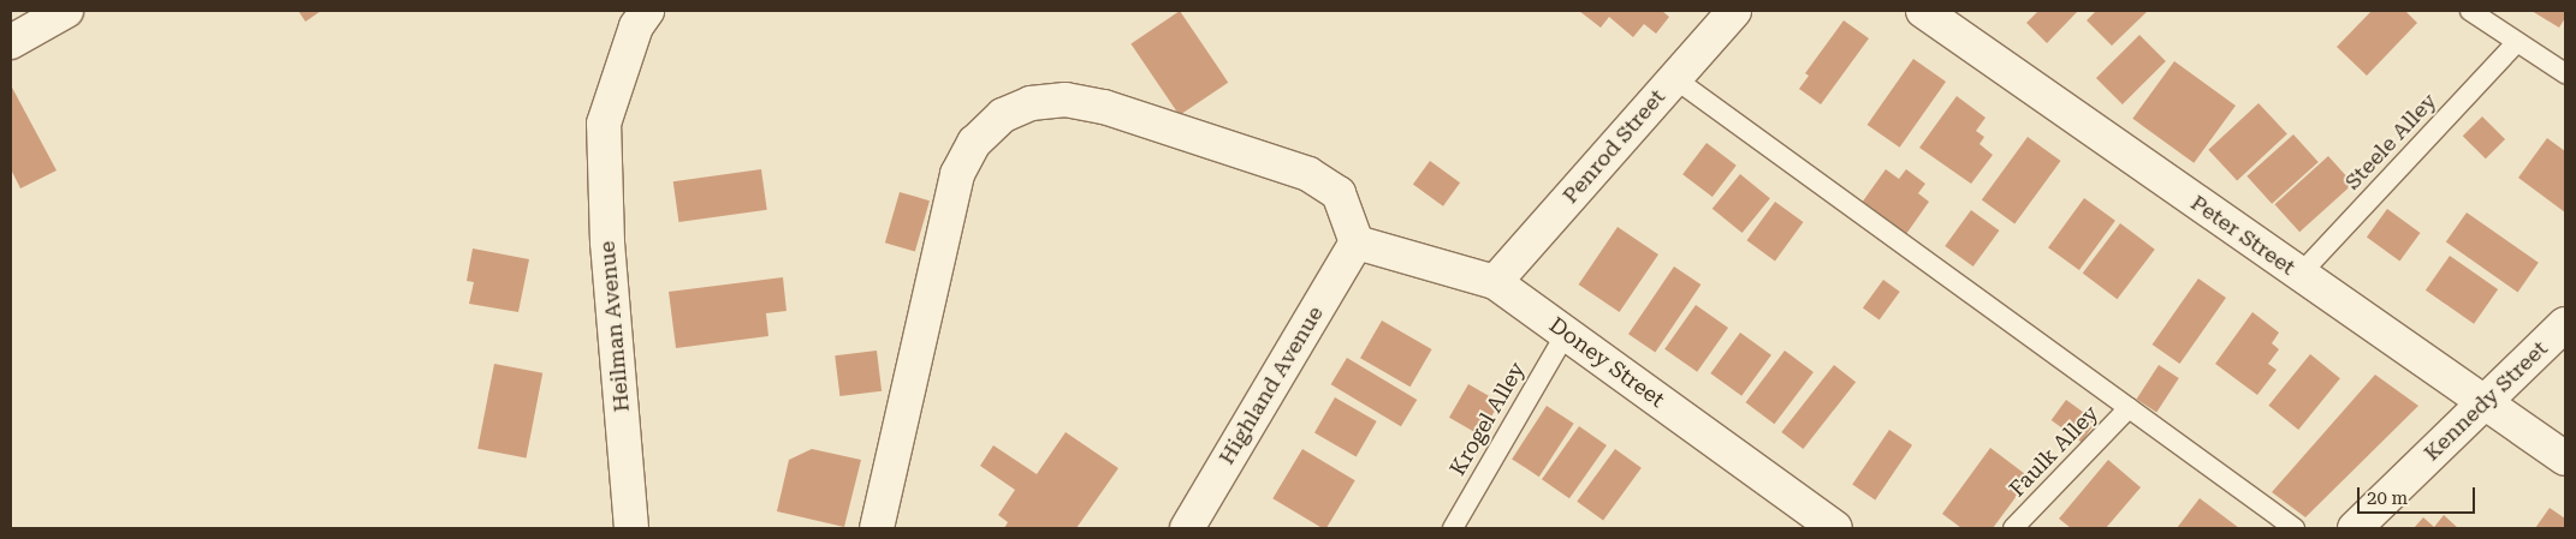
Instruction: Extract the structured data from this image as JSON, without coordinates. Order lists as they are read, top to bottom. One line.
{"streets":{"street":["Penrod Street","Peter Street","Heilman Avenue","Doney Street","Highland Avenue","Kennedy Street"],"lane":["Steele Alley","Krogel Alley","Faulk Alley"]},"crossings":[["Steele Alley","Peter Street"],["Penrod Street","Doney Street"],["Peter Street","Kennedy Street"],["Doney Street","Highland Avenue"],["Doney Street","Krogel Alley"]],"scale_bar":"20 m"}
